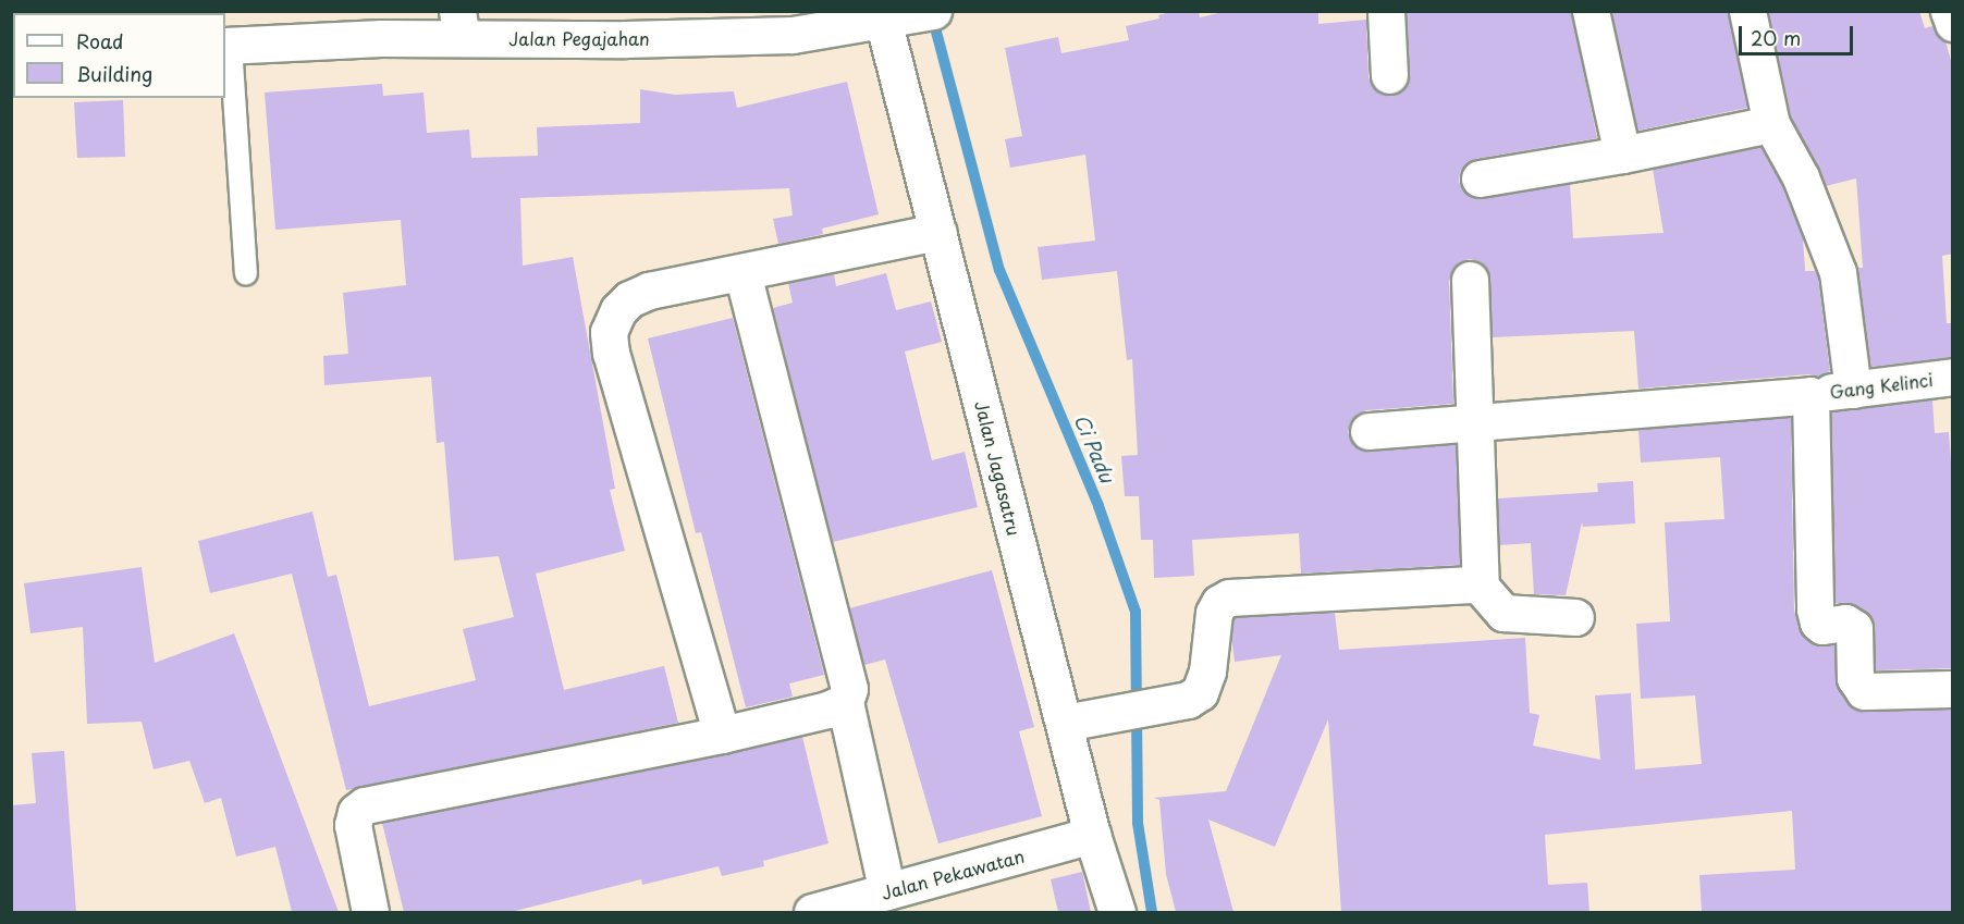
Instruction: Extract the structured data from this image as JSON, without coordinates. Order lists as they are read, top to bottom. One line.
{"streets":{"street":["Jalan Pegajahan","Gang Kelinci","Jalan Jagasatru","Jalan Pekawatan"]},"crossings":[["Jalan Pegajahan","Jalan Jagasatru"],["Jalan Jagasatru","Jalan Pekawatan"]],"water":["Ci Padu"],"legend":["Road","Building"],"scale_bar":"20 m"}
